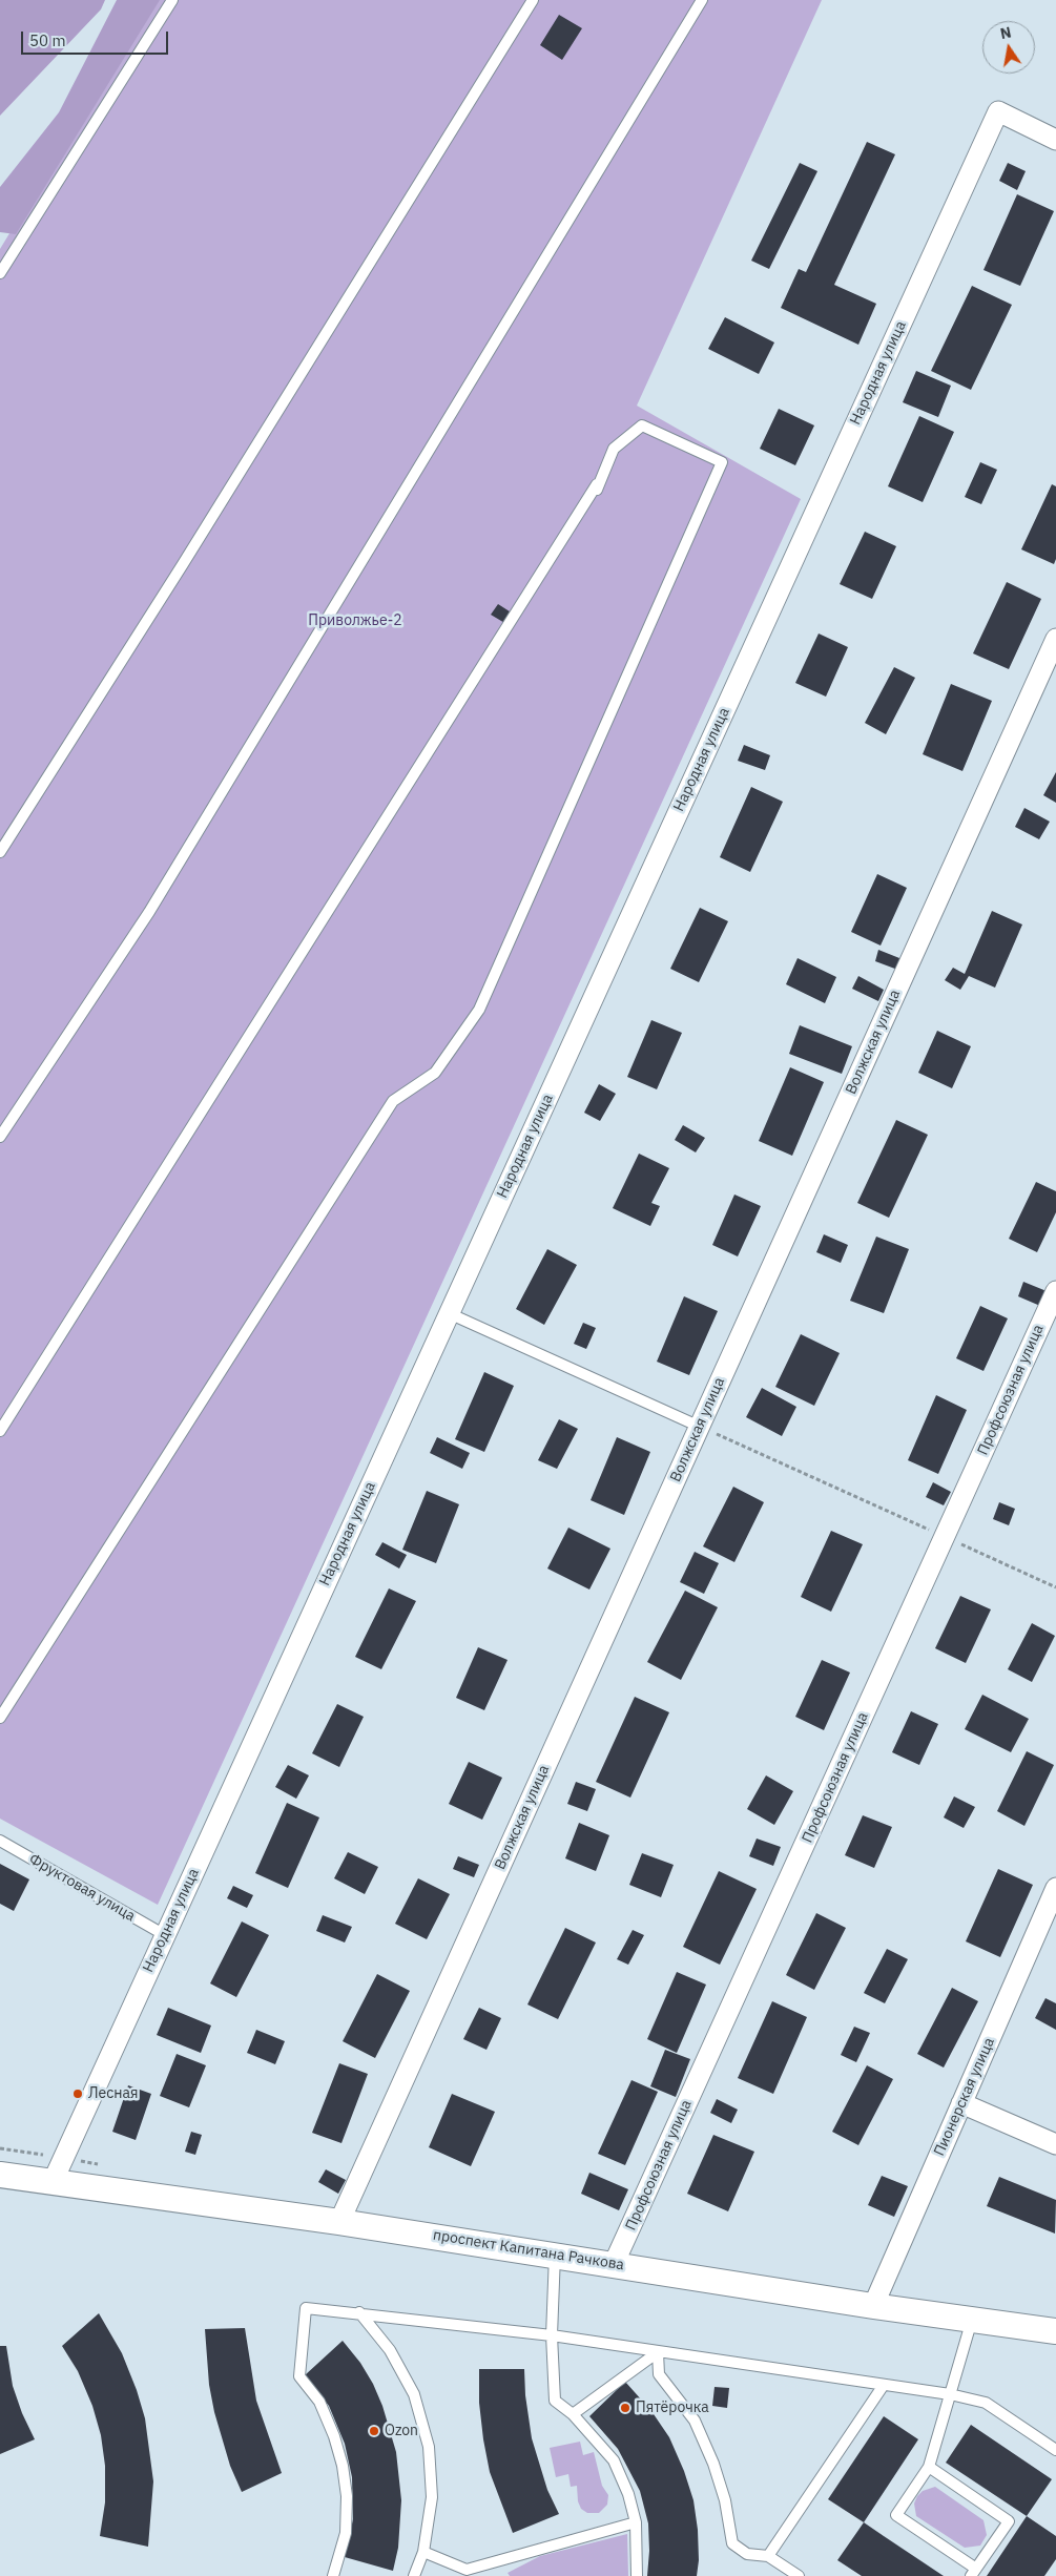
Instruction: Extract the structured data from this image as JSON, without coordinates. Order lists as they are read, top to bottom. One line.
{"streets":{"street":["Народная улица","Волжская улица","Профсоюзная улица","Пионерская улица","проспект Капитана Рачкова"],"lane":["Фруктовая улица"]},"crossings":[["Народная улица","Фруктовая улица"],["Народная улица","проспект Капитана Рачкова"],["Волжская улица","проспект Капитана Рачкова"],["Профсоюзная улица","проспект Капитана Рачкова"],["Пионерская улица","проспект Капитана Рачкова"]],"parks":["Приволжье-2"],"places":["Лесная","Пятёрочка","Ozon"],"scale_bar":"50 m","north":"top"}
